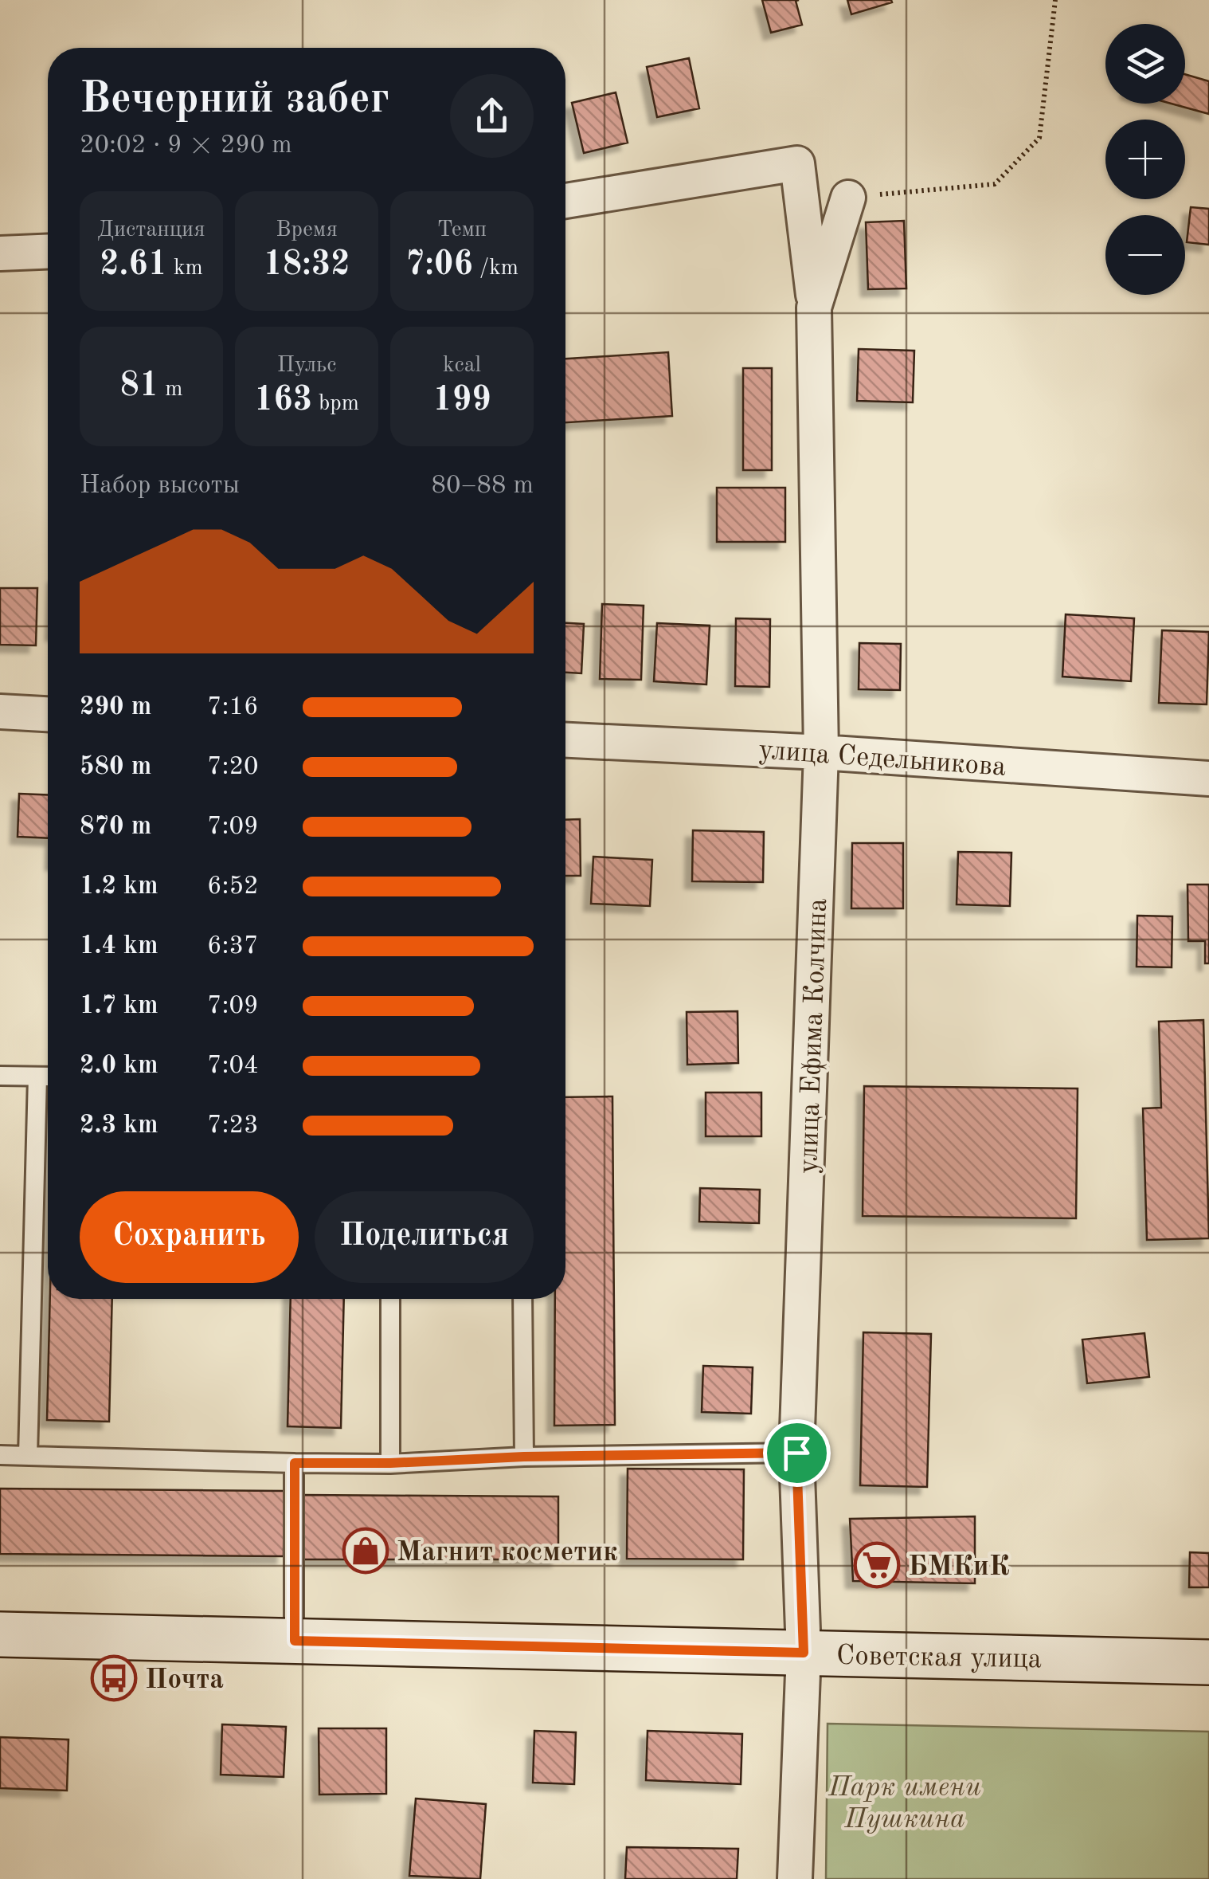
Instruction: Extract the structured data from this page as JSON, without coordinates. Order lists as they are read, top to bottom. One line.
{"streets":{"main road":["Советская улица"],"street":["улица Седельникова","улица Ефима Колчина"]},"crossings":[["улица Седельникова","улица Ефима Колчина"],["улица Ефима Колчина","Советская улица"]],"parks":["Парк имени Пушкина"],"places":{"shop":["Магнит косметик"],"supermarket":["БМКиК"],"bus stop":["Почта"]},"page":{"map_buttons":["+","−"],"heading":["Вечерний забег","20:02 · 9 × 290 m"],"stats":[["Дистанция","2.61 km"],["Время","18:32"],["Темп","7:06 /km"],["81 m"],["Пульс","163 bpm"],["kcal","199"]],"chart":["Набор высоты","80–88 m"],"list":[{"name":"290 m","note":"7:16"},{"name":"580 m","note":"7:20"},{"name":"870 m","note":"7:09"},{"name":"1.2 km","note":"6:52"},{"name":"1.4 km","note":"6:37"},{"name":"1.7 km","note":"7:09"},{"name":"2.0 km","note":"7:04"},{"name":"2.3 km","note":"7:23"}],"buttons":["Сохранить","Поделиться"]}}
